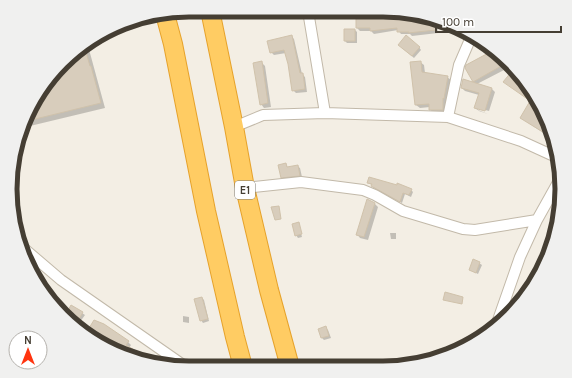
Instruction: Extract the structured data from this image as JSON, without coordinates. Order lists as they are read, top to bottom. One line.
{"streets":{"highway":["E1"]},"scale_bar":"100 m","north":"top"}
